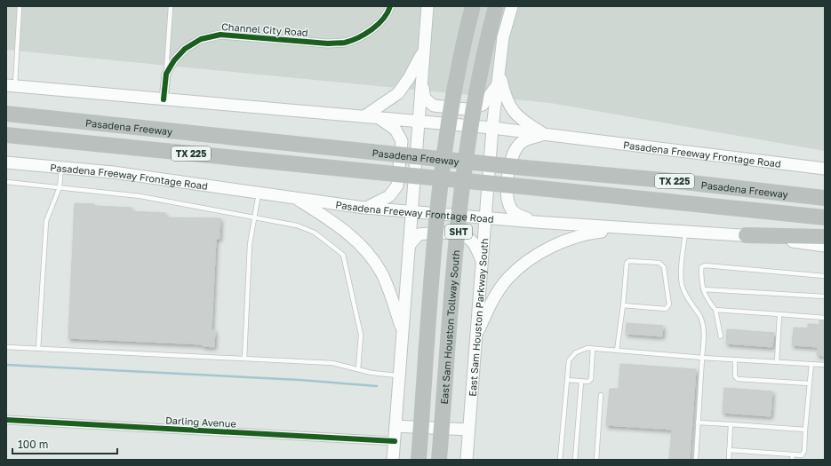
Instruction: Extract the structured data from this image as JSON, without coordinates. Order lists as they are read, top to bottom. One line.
{"streets":{"highway":["Pasadena Freeway","TX 225","SHT","East Sam Houston Tollway South"],"main road":["Pasadena Freeway Frontage Road","East Sam Houston Parkway South"],"street":["Channel City Road","Darling Avenue"]},"crossings":[["Channel City Road","Pasadena Freeway Frontage Road"],["Pasadena Freeway Frontage Road","East Sam Houston Parkway South"]],"scale_bar":"100 m"}
